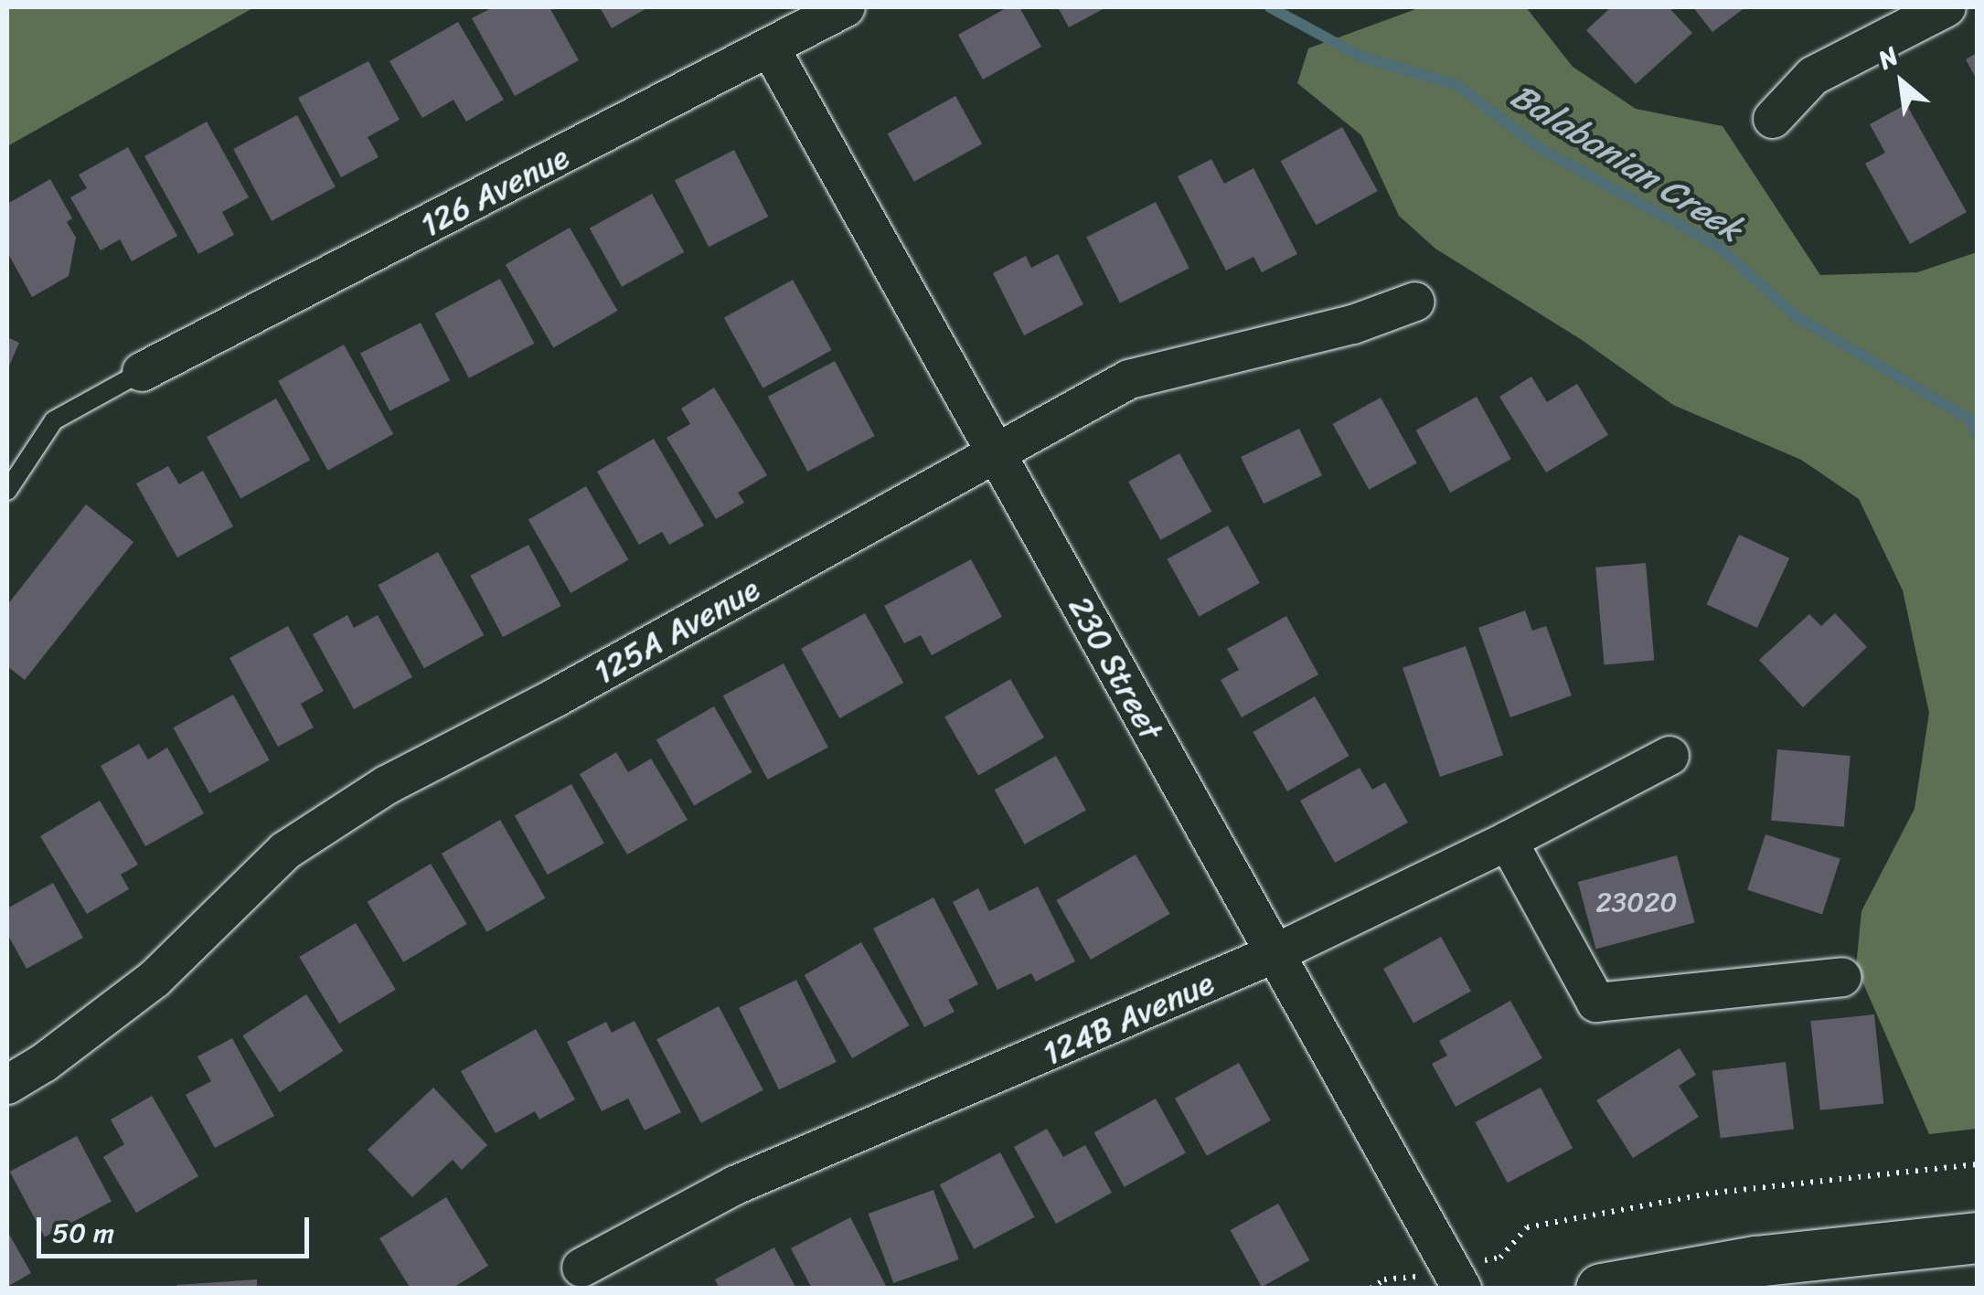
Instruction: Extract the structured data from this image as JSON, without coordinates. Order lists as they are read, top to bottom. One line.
{"streets":{"street":["126 Avenue","125A Avenue","230 Street","124B Avenue"]},"crossings":[["126 Avenue","230 Street"],["125A Avenue","230 Street"],["230 Street","124B Avenue"]],"water":["Balabanian Creek"],"house_numbers":["23020"],"scale_bar":"50 m","north":"top left"}
